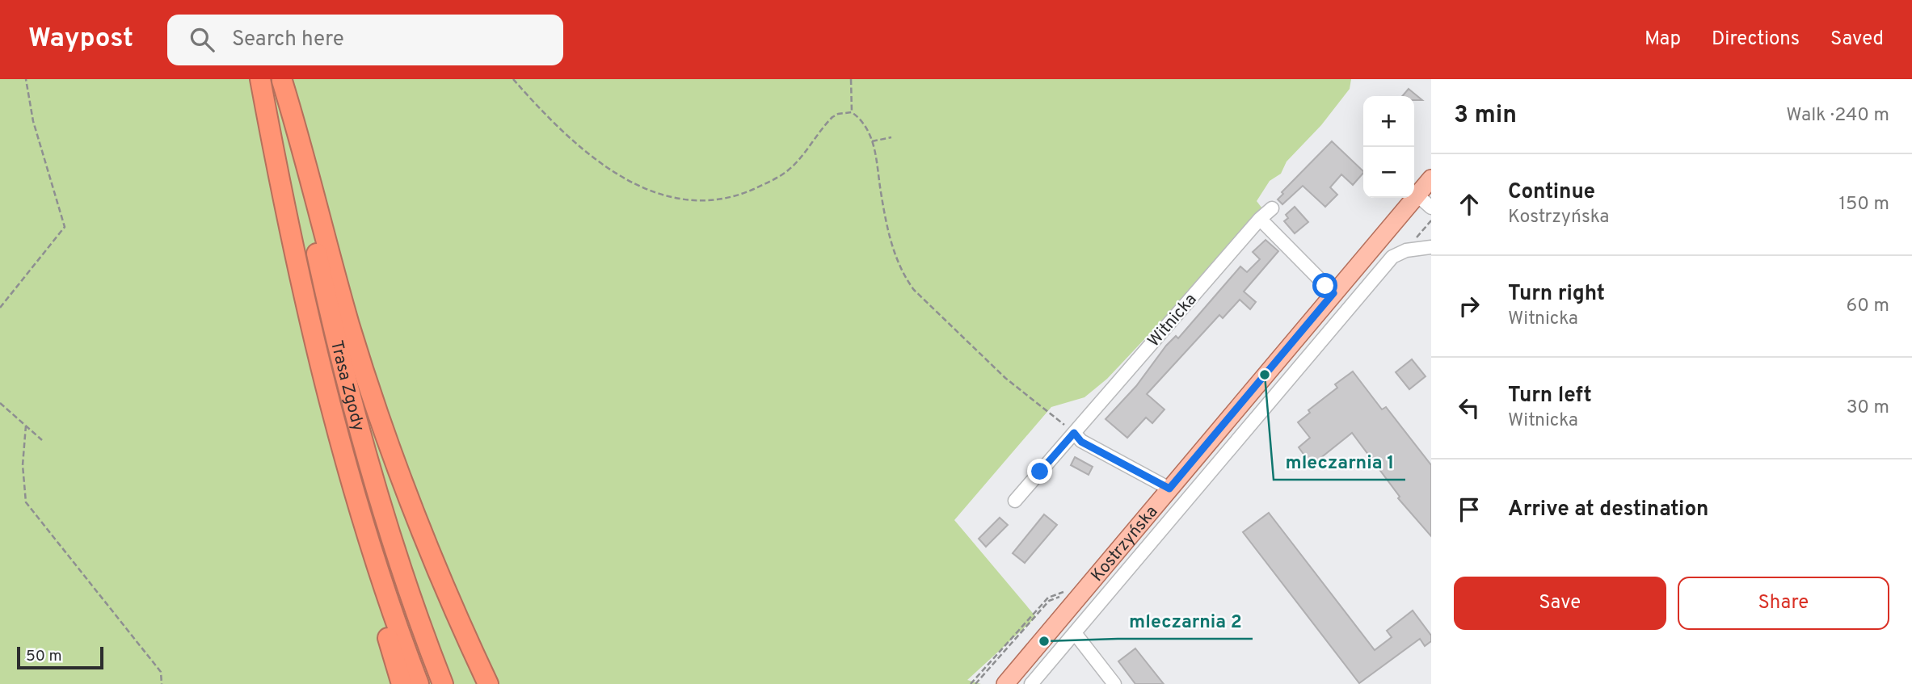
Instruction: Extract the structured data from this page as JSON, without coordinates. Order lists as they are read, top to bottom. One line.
{"streets":{"highway":["Trasa Zgody"],"main road":["Kostrzyńska"],"street":["Witnicka"]},"places":["mleczarnia 1","mleczarnia 2"],"scale_bar":"50 m","page":{"header":"Waypost","search":"Search here","nav":["Map","Directions","Saved"],"heading":["3 min","Walk · 240 m"],"map_buttons":["+","−"],"list":[["Continue","Kostrzyńska","150 m"],["Turn right","Witnicka","60 m"],["Turn left","Witnicka","30 m"],"Arrive at destination"],"buttons":["Save","Share"],"scale":"50 m"}}
